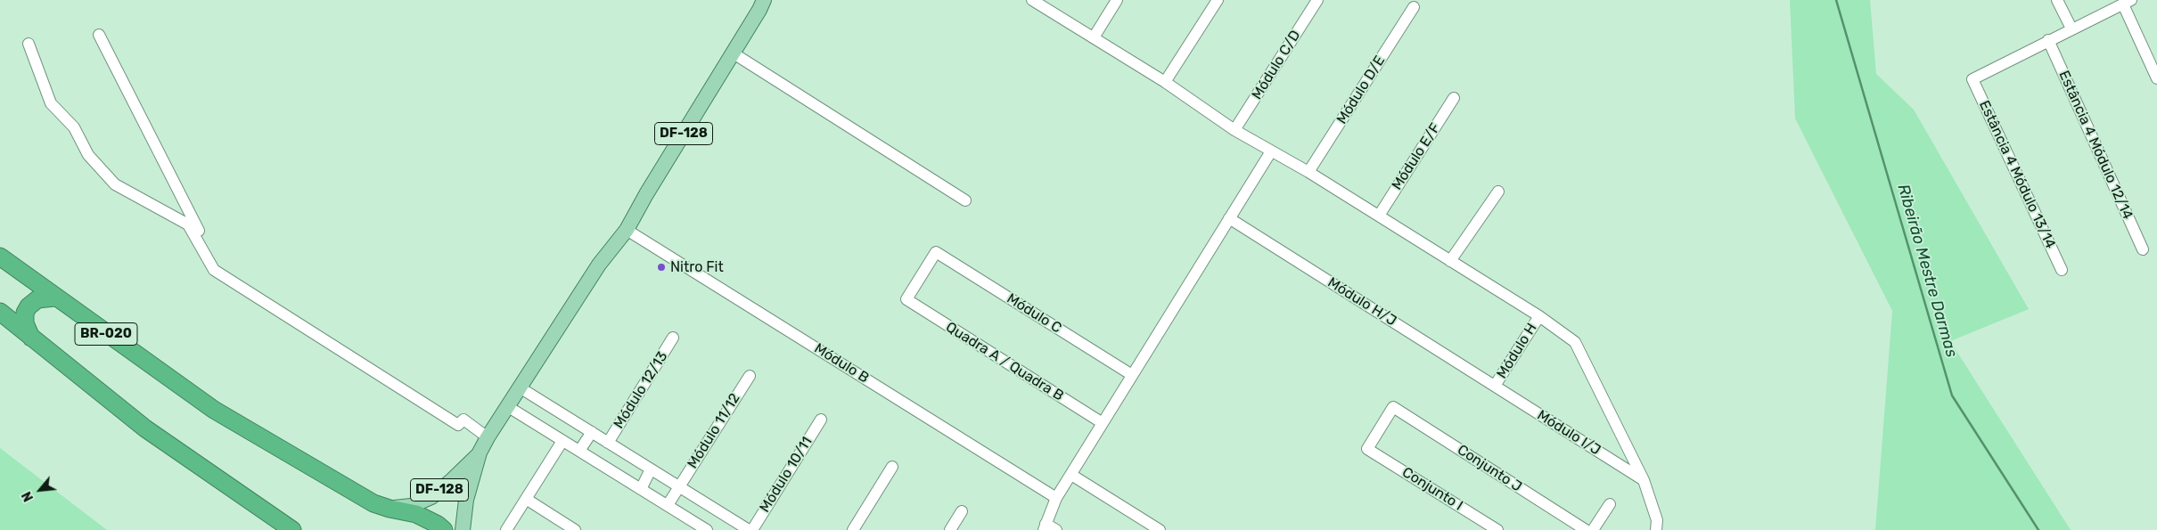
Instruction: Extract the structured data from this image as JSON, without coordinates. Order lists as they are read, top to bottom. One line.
{"streets":{"highway":["BR-020"],"main road":["DF-128"],"street":["Módulo C/D","Módulo D/E","Estância 4 Módulo 12/14","Módulo E/F","Estância 4 Módulo 13/14","Módulo H/J","Módulo C","Módulo H","Quadra A / Quadra B","Módulo B","Módulo 12/13","Módulo 11/12","Módulo I/J","Conjunto J","Módulo 10/11","Conjunto I"]},"crossings":[["DF-128","BR-020"],["DF-128","Módulo B"],["Estância 4 Módulo 12/14","Estância 4 Módulo 13/14"],["Módulo H/J","Módulo H"],["Módulo H/J","Módulo I/J"],["Módulo C","Quadra A / Quadra B"],["Módulo H","Módulo I/J"],["Conjunto J","Conjunto I"]],"water":["Ribeirão Mestre Darmas"],"places":["Nitro Fit"],"north":"bottom left"}
